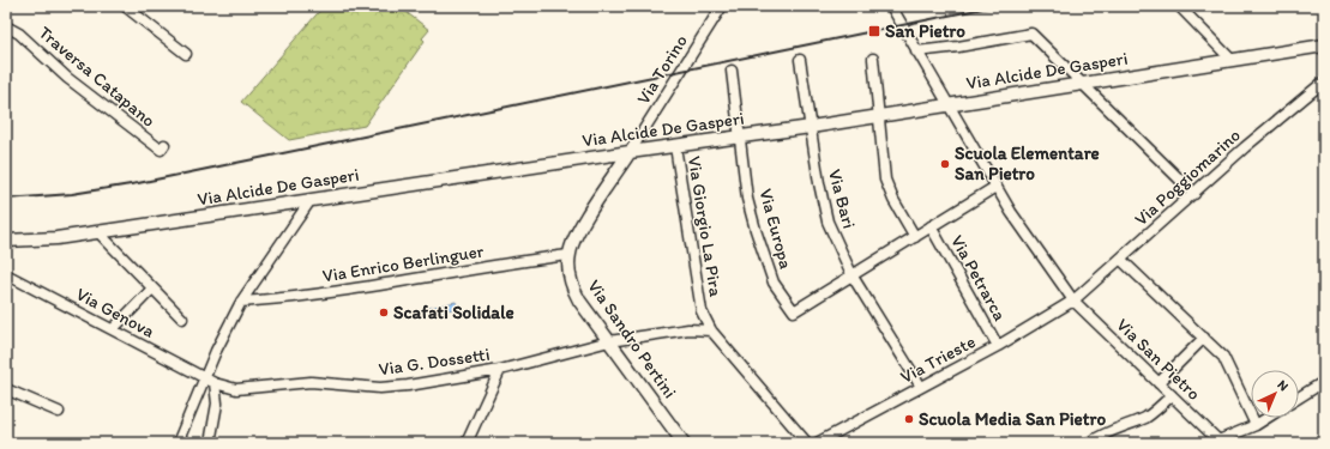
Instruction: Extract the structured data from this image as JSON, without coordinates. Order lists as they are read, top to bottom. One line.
{"streets":{"main road":["Via Alcide De Gasperi","Via Sandro Pertini"],"street":["Via Torino","Traversa Catapano","Via Poggiomarino","Via Bari","Via Giorgio La Pira","Via Europa","Via Enrico Berlinguer","Via Petrarca","Via Genova","Via Trieste","Via San Pietro","Via G. Dossetti"]},"crossings":[["Via Torino","Via Alcide De Gasperi"],["Via Torino","Via Sandro Pertini"],["Via Alcide De Gasperi","Via Bari"],["Via Alcide De Gasperi","Via Giorgio La Pira"],["Via Alcide De Gasperi","Via Europa"],["Via Alcide De Gasperi","Via Sandro Pertini"],["Via Alcide De Gasperi","Via San Pietro"],["Via Poggiomarino","Via Trieste"],["Via Poggiomarino","Via San Pietro"],["Via Bari","Via Europa"],["Via Bari","Via Trieste"],["Via Giorgio La Pira","Via G. Dossetti"],["Via Enrico Berlinguer","Via Sandro Pertini"],["Via Petrarca","Via Trieste"],["Via Genova","Via G. Dossetti"],["Via Sandro Pertini","Via G. Dossetti"],["Via Trieste","Via San Pietro"]],"places":{"transit":["San Pietro"],"other":["Scuola Elementare San Pietro","Scafati Solidale","Scuola Media San Pietro"]},"north":"top right"}
